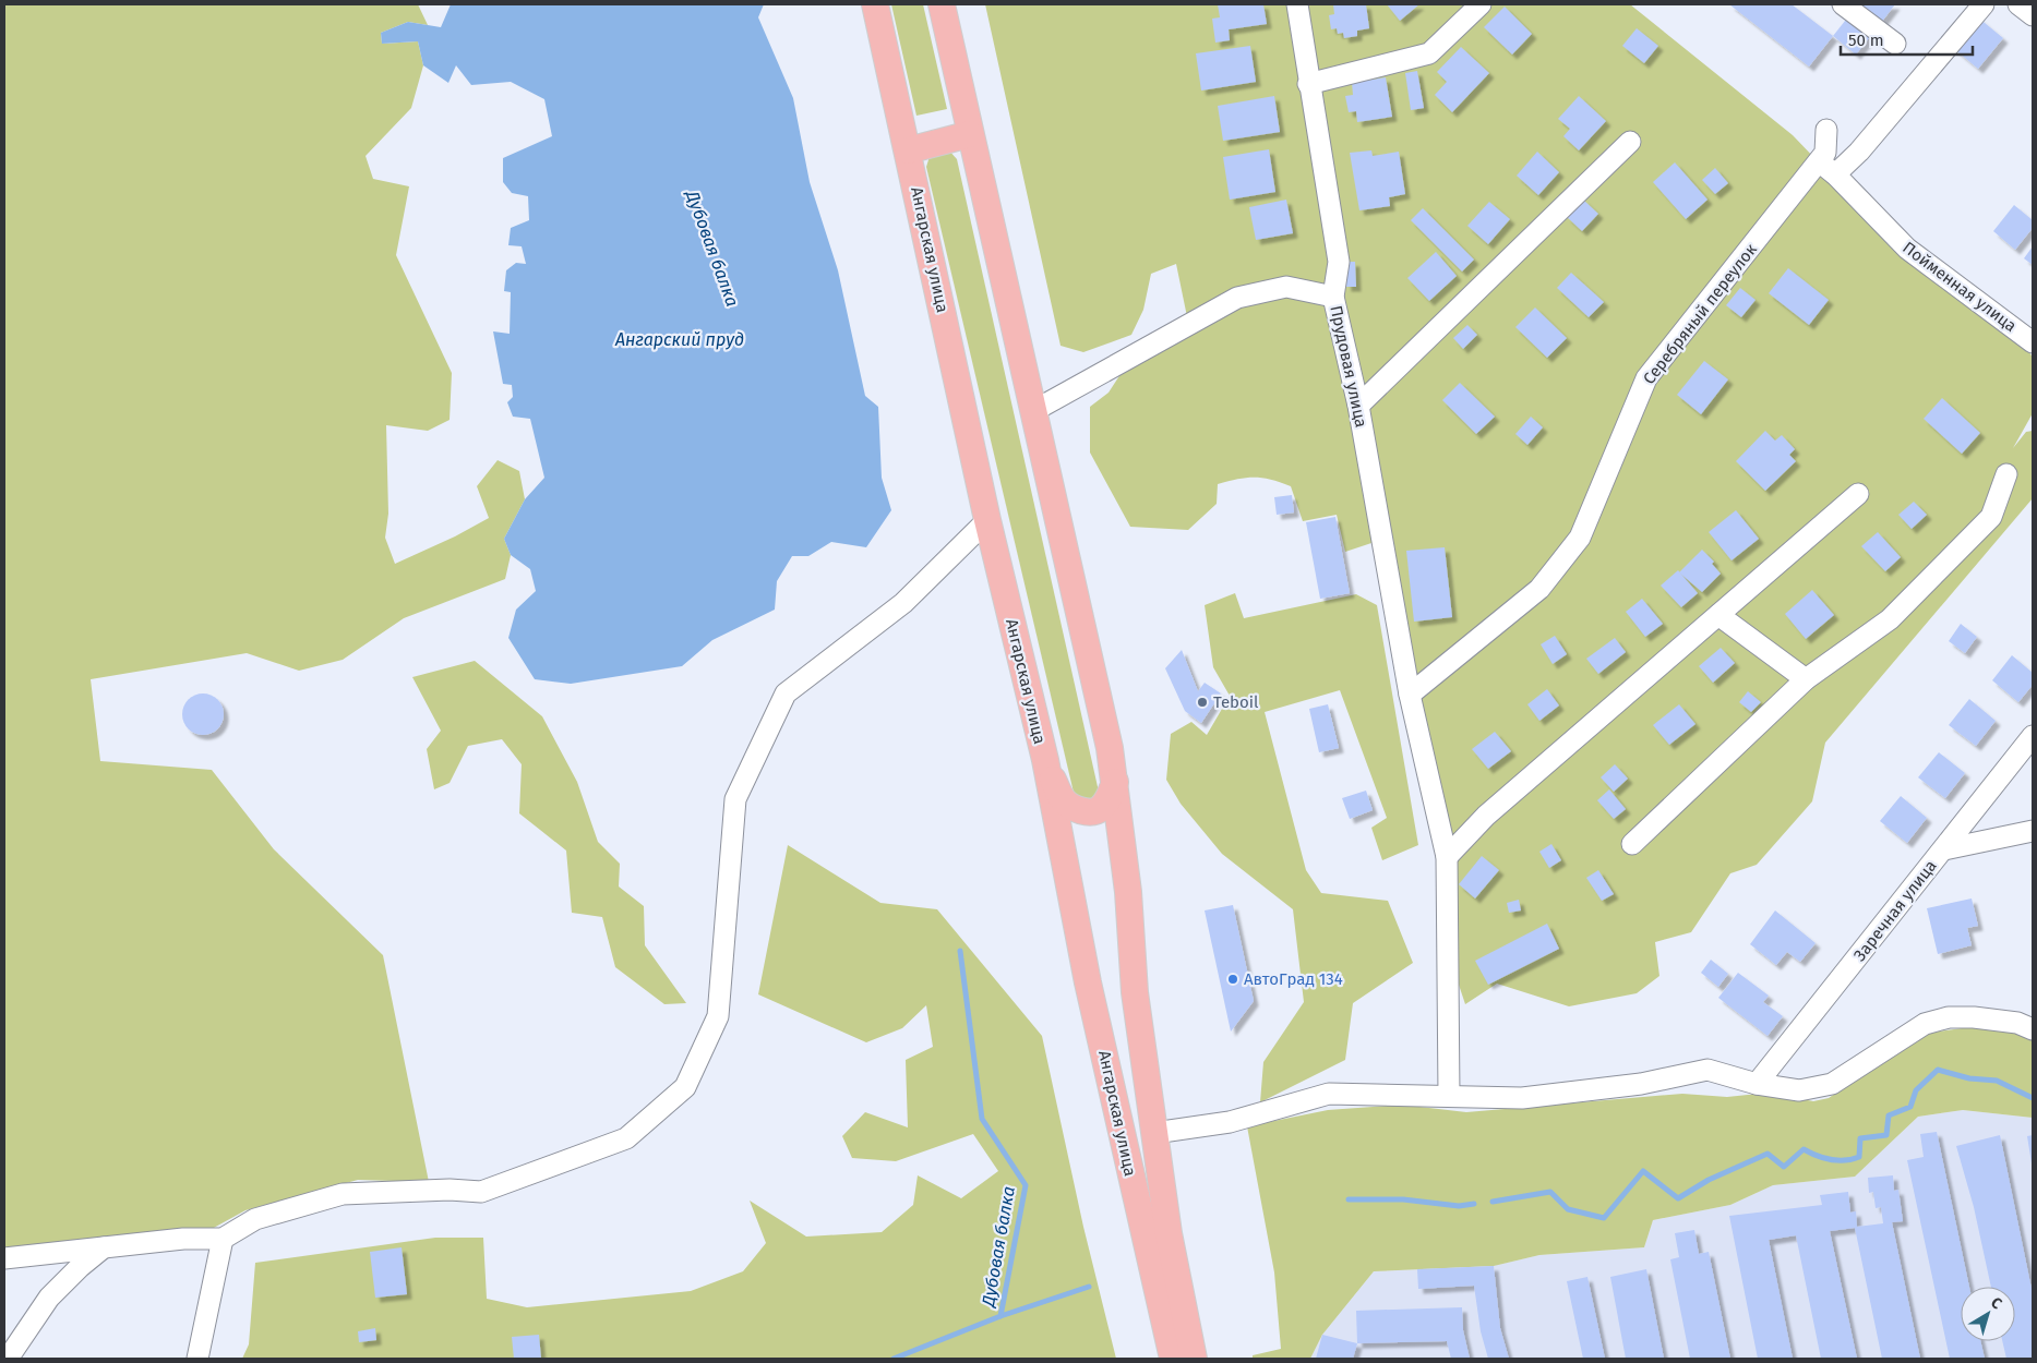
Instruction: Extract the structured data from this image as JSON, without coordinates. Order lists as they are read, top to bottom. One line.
{"streets":{"main road":["Ангарская улица"],"street":["Пойменная улица","Серебряный переулок","Прудовая улица","Заречная улица"]},"crossings":[["Пойменная улица","Серебряный переулок"],["Серебряный переулок","Прудовая улица"]],"water":["Дубовая балка","Ангарский пруд"],"places":["Teboil","АвтоГрад 134"],"scale_bar":"50 m","north":"top right"}
